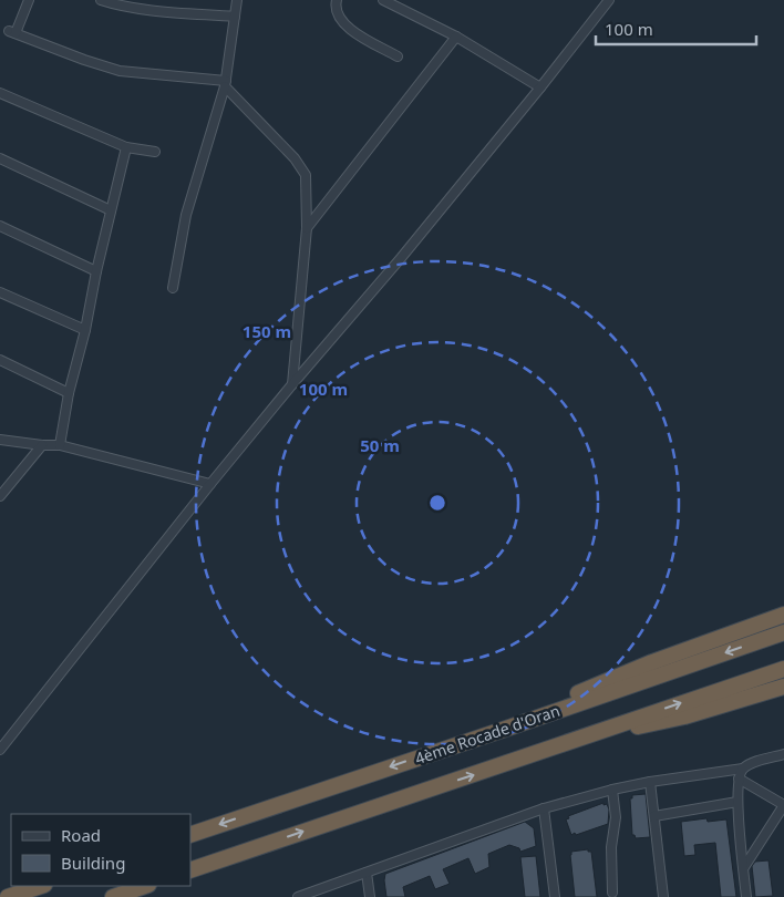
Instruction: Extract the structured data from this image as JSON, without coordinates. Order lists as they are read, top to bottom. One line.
{"streets":{"highway":["4ème Rocade d'Oran"]},"legend":["Road","Building"],"scale_bar":"100 m","rings":["150 m","100 m","50 m"]}
